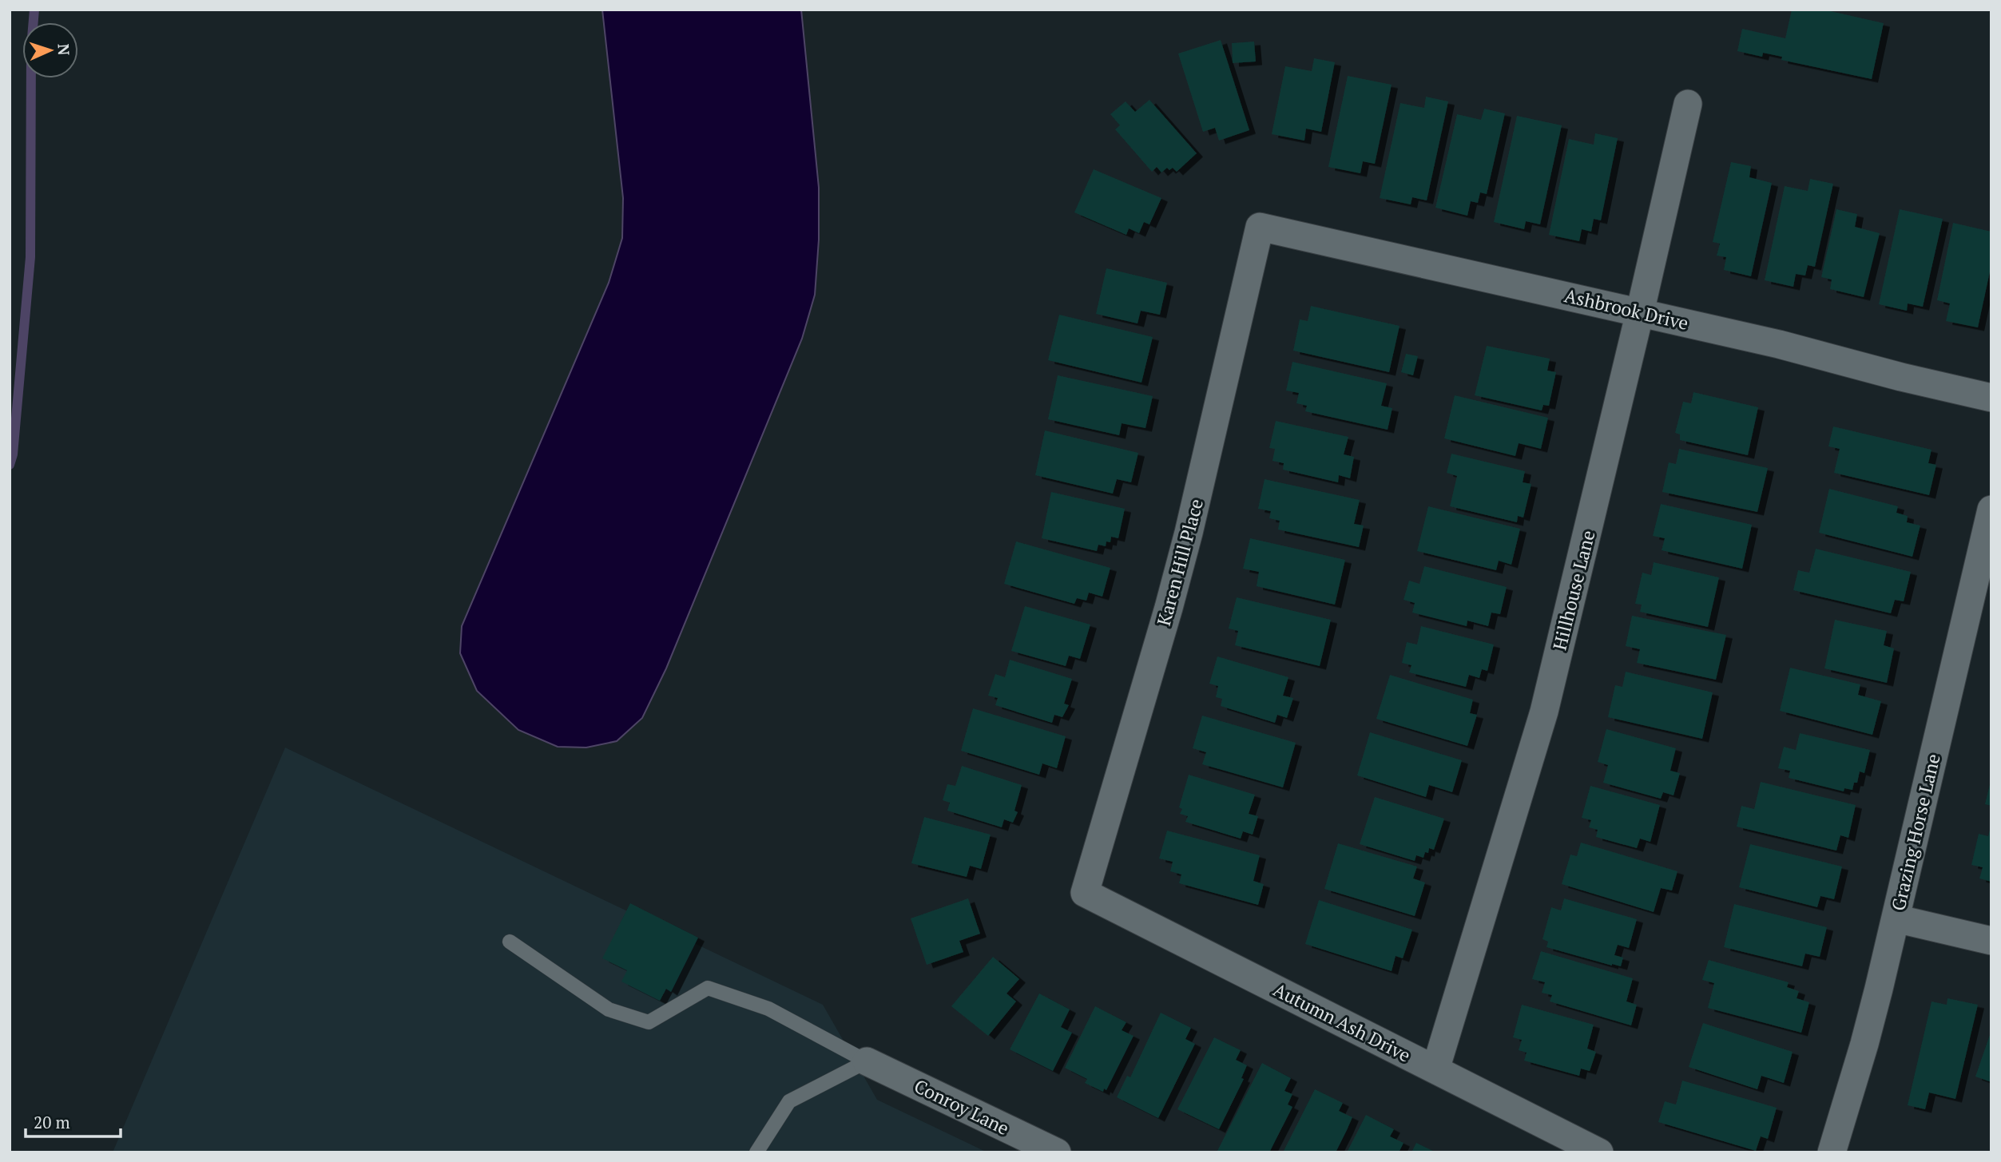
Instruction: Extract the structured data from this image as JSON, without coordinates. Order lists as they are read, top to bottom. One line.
{"streets":{"street":["Ashbrook Drive","Karen Hill Place","Hillhouse Lane","Grazing Horse Lane","Autumn Ash Drive","Conroy Lane"]},"crossings":[["Ashbrook Drive","Karen Hill Place"],["Ashbrook Drive","Hillhouse Lane"],["Karen Hill Place","Autumn Ash Drive"],["Hillhouse Lane","Autumn Ash Drive"]],"scale_bar":"20 m","north":"right"}
